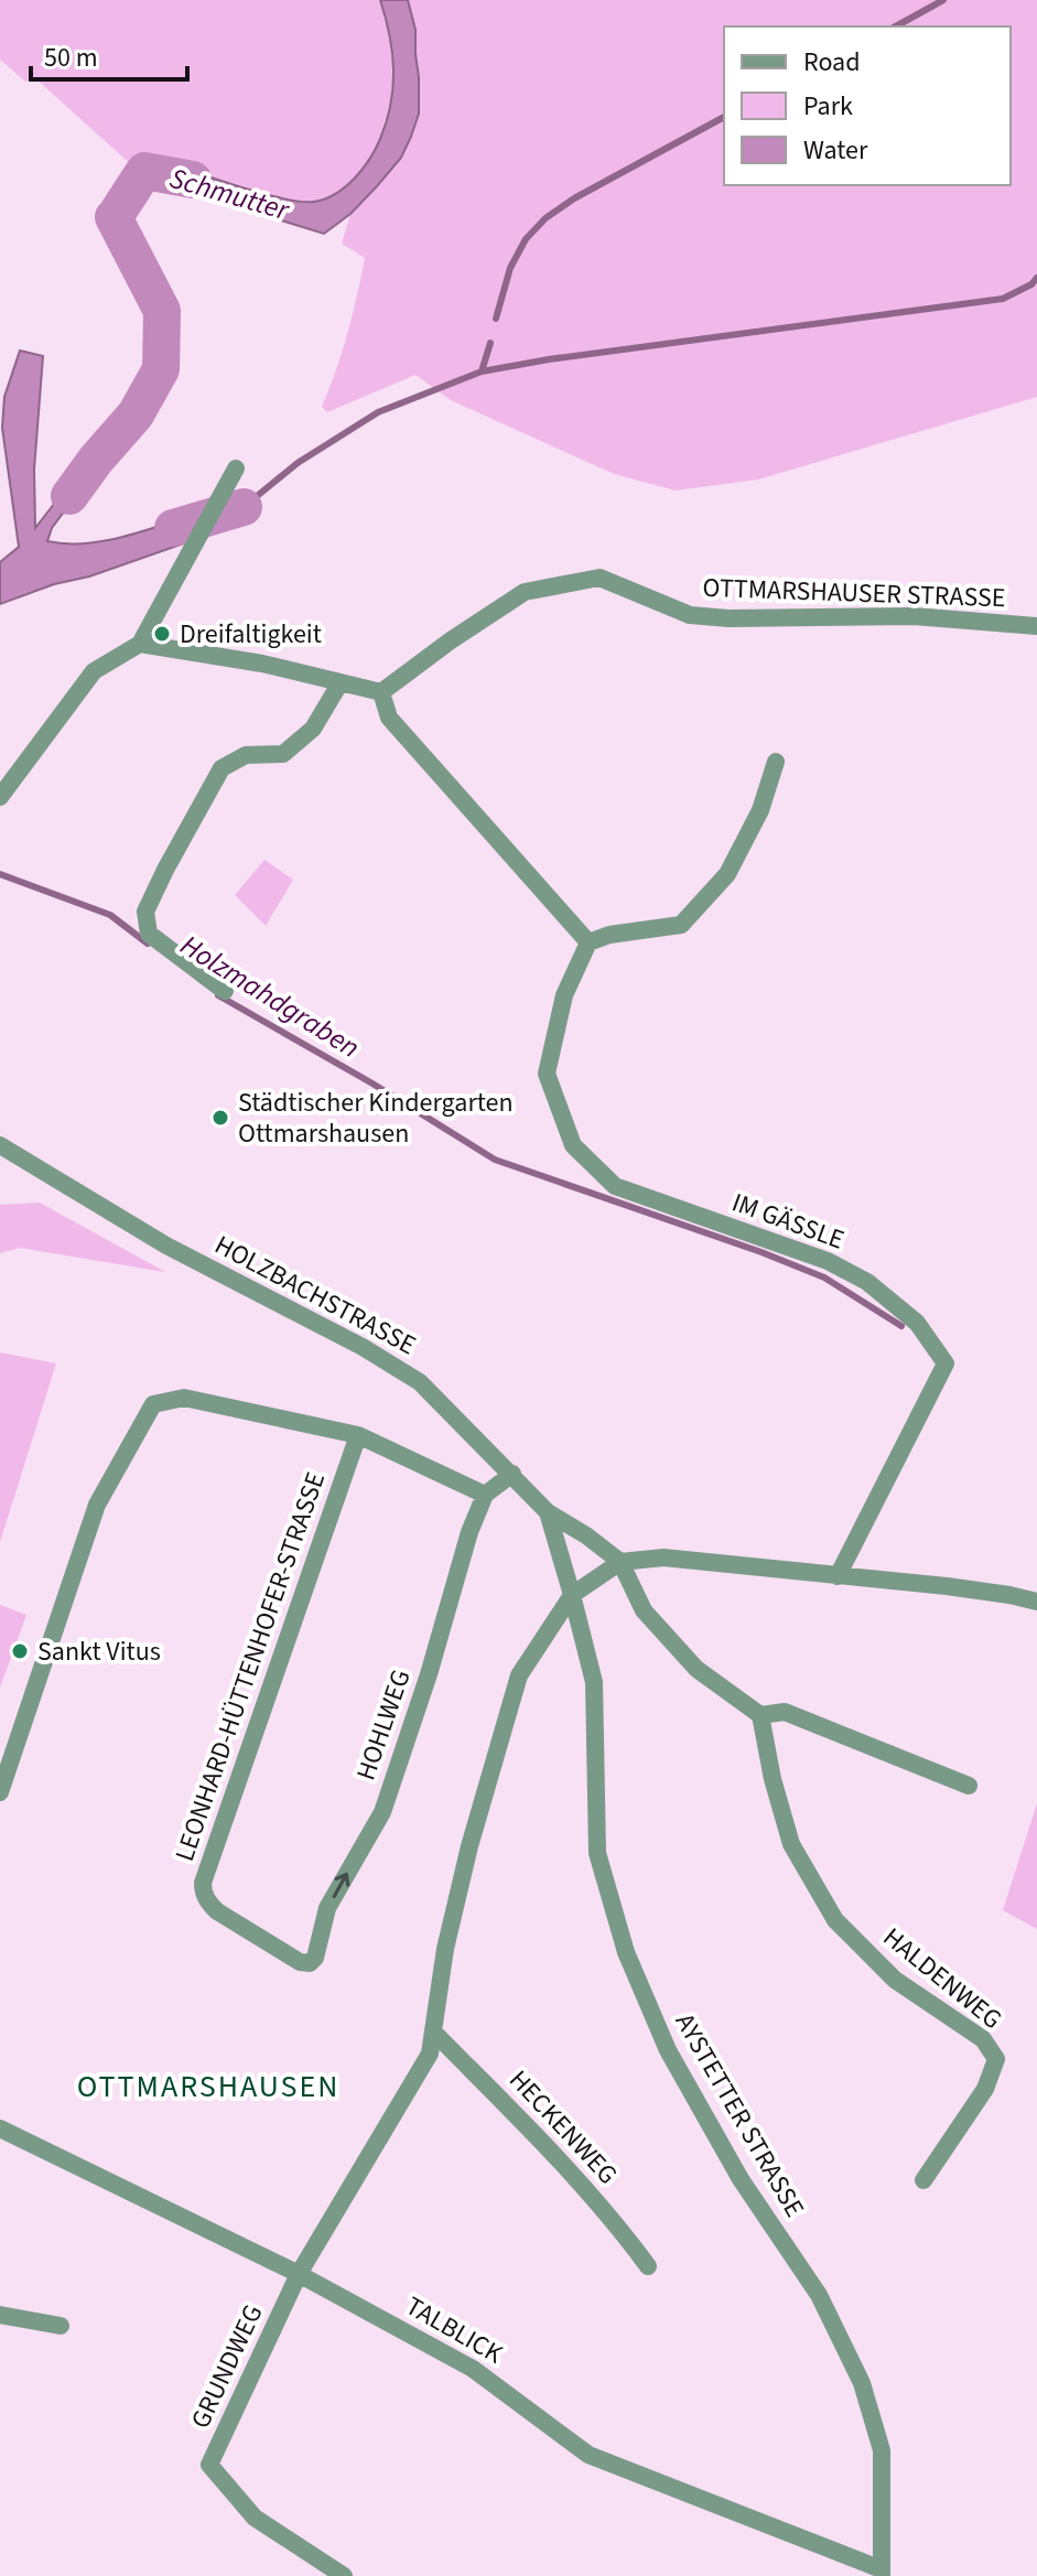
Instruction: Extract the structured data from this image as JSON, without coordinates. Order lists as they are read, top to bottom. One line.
{"streets":{"street":["OTTMARSHAUSER STRASSE","IM GÄSSLE","HOLZBACHSTRASSE","LEONHARD-HÜTTENHOFER-STRASSE","HOHLWEG","HALDENWEG","AYSTETTER STRASSE","HECKENWEG","TALBLICK","GRUNDWEG"]},"crossings":[["HOLZBACHSTRASSE","AYSTETTER STRASSE"],["LEONHARD-HÜTTENHOFER-STRASSE","HOHLWEG"],["AYSTETTER STRASSE","TALBLICK"],["TALBLICK","GRUNDWEG"]],"districts":["OTTMARSHAUSEN"],"water":["Schmutter","Holzmahdgraben"],"places":["Dreifaltigkeit","Städtischer Kindergarten Ottmarshausen","Sankt Vitus"],"legend":["Road","Park","Water"],"scale_bar":"50 m"}
